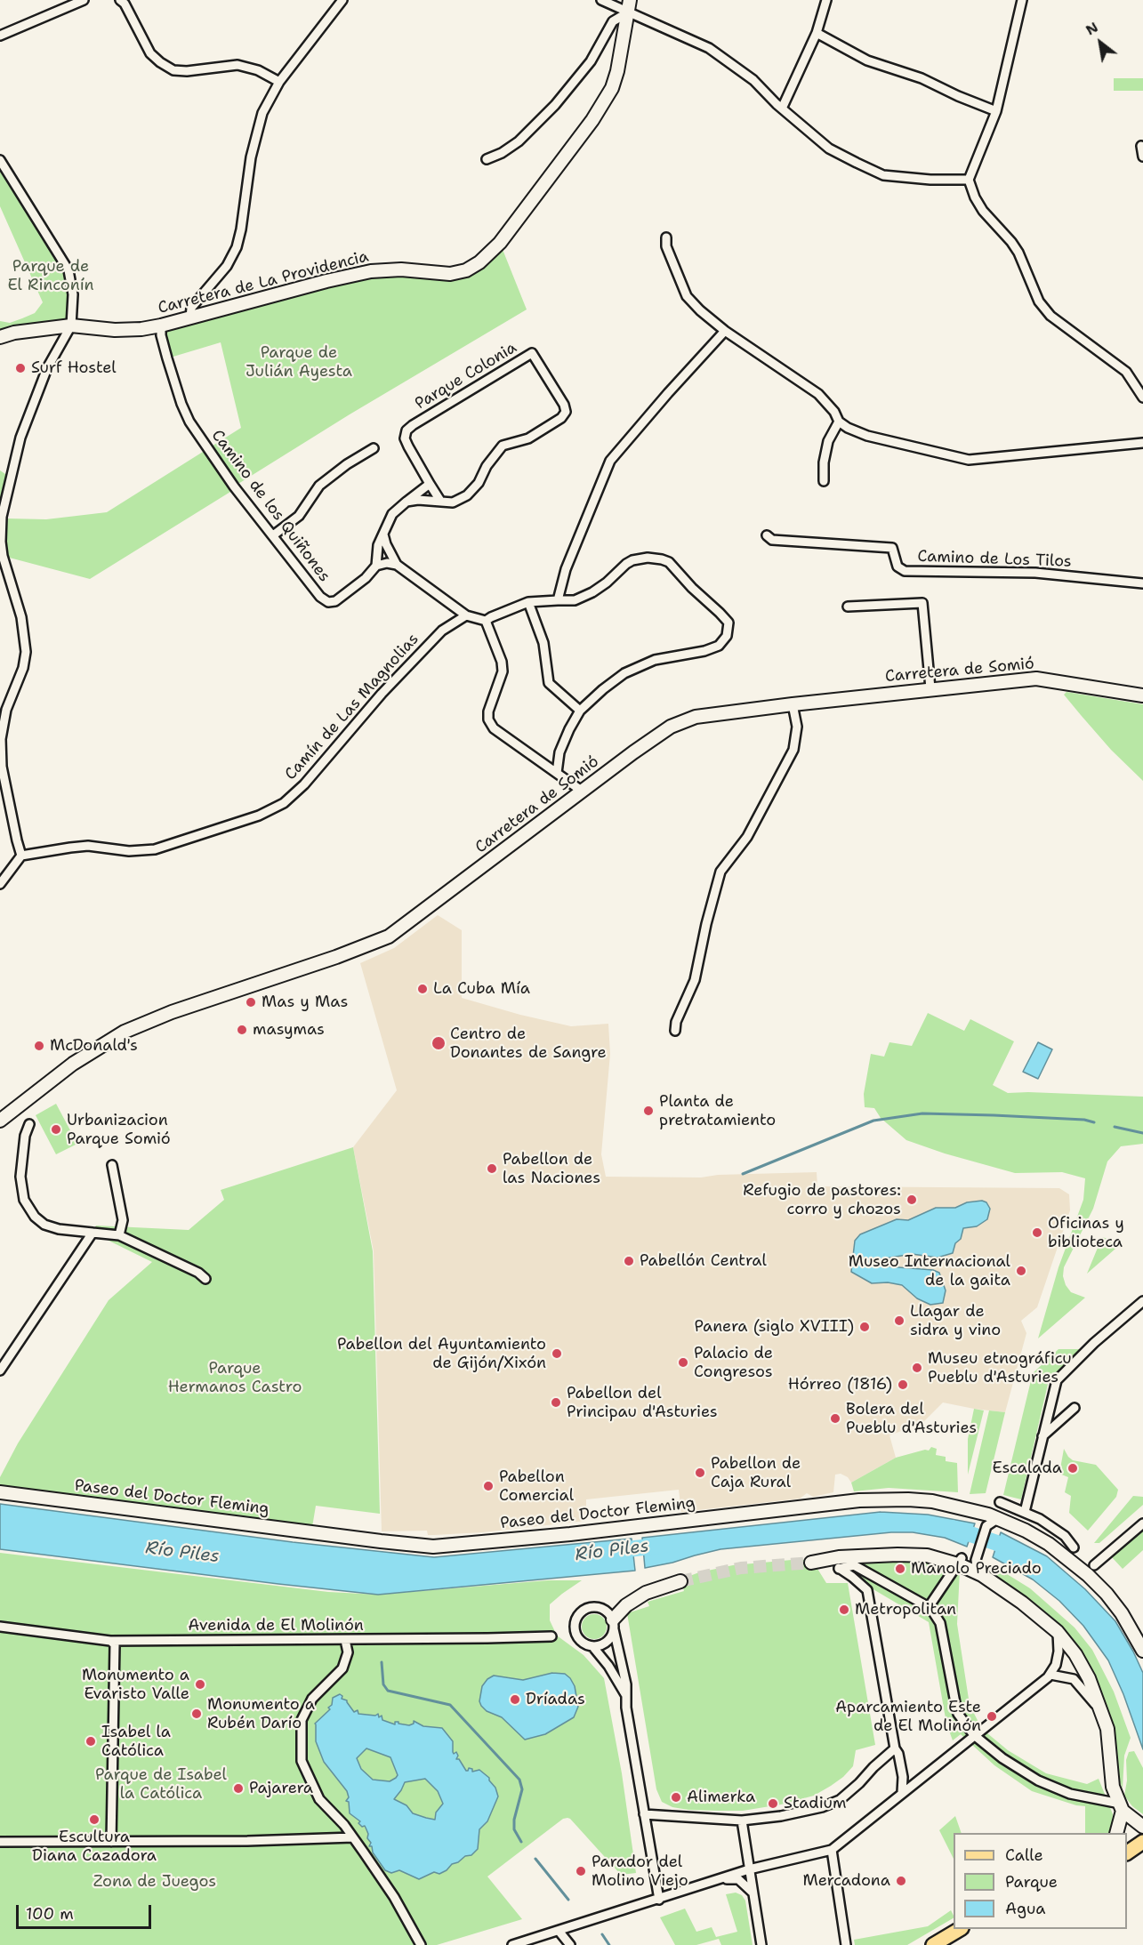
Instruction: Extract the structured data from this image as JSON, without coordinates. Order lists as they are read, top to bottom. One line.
{"streets":{"street":["Carretera de La Providencia","Parque Colonia","Camino de los Quiñones","Camino de Los Tilos","Carretera de Somió","Camín de Las Magnolias","Paseo del Doctor Fleming","Avenida de El Molinón"]},"crossings":[["Carretera de La Providencia","Camino de los Quiñones"]],"water":["Río Piles"],"parks":["Parque de El Rinconín","Parque de Julián Ayesta","Parque Hermanos Castro","Parque de Isabel la Católica","Zona de Juegos"],"places":["Surf Hostel","La Cuba Mía","Mas y Mas","masymas","Centro de Donantes de Sangre","McDonald's","Planta de pretratamiento","Urbanizacion Parque Somió","Pabellon de las Naciones","Refugio de pastores: corro y chozos","Oficinas y biblioteca","Pabellón Central","Museo Internacional de la gaita","Llagar de sidra y vino","Panera (siglo XVIII)","Pabellon del Ayuntamiento de Gijón/Xixón","Palacio de Congresos","Museu etnográficu Pueblu d'Asturies","Hórreo (1816)","Pabellon del Principau d'Asturies","Bolera del Pueblu d'Asturies","Escalada","Pabellon de Caja Rural","Pabellon Comercial","Manolo Preciado","Metropolitan","Monumento a Evaristo Valle","Dríadas","Monumento a Rubén Darío","Aparcamiento Este de El Molinón","Isabel la Católica","Pajarera","Alimerka","Stadium","Escultura Diana Cazadora","Parador del Molino Viejo","Mercadona"],"legend":["Calle","Parque","Agua"],"scale_bar":"100 m","north":"top left"}
